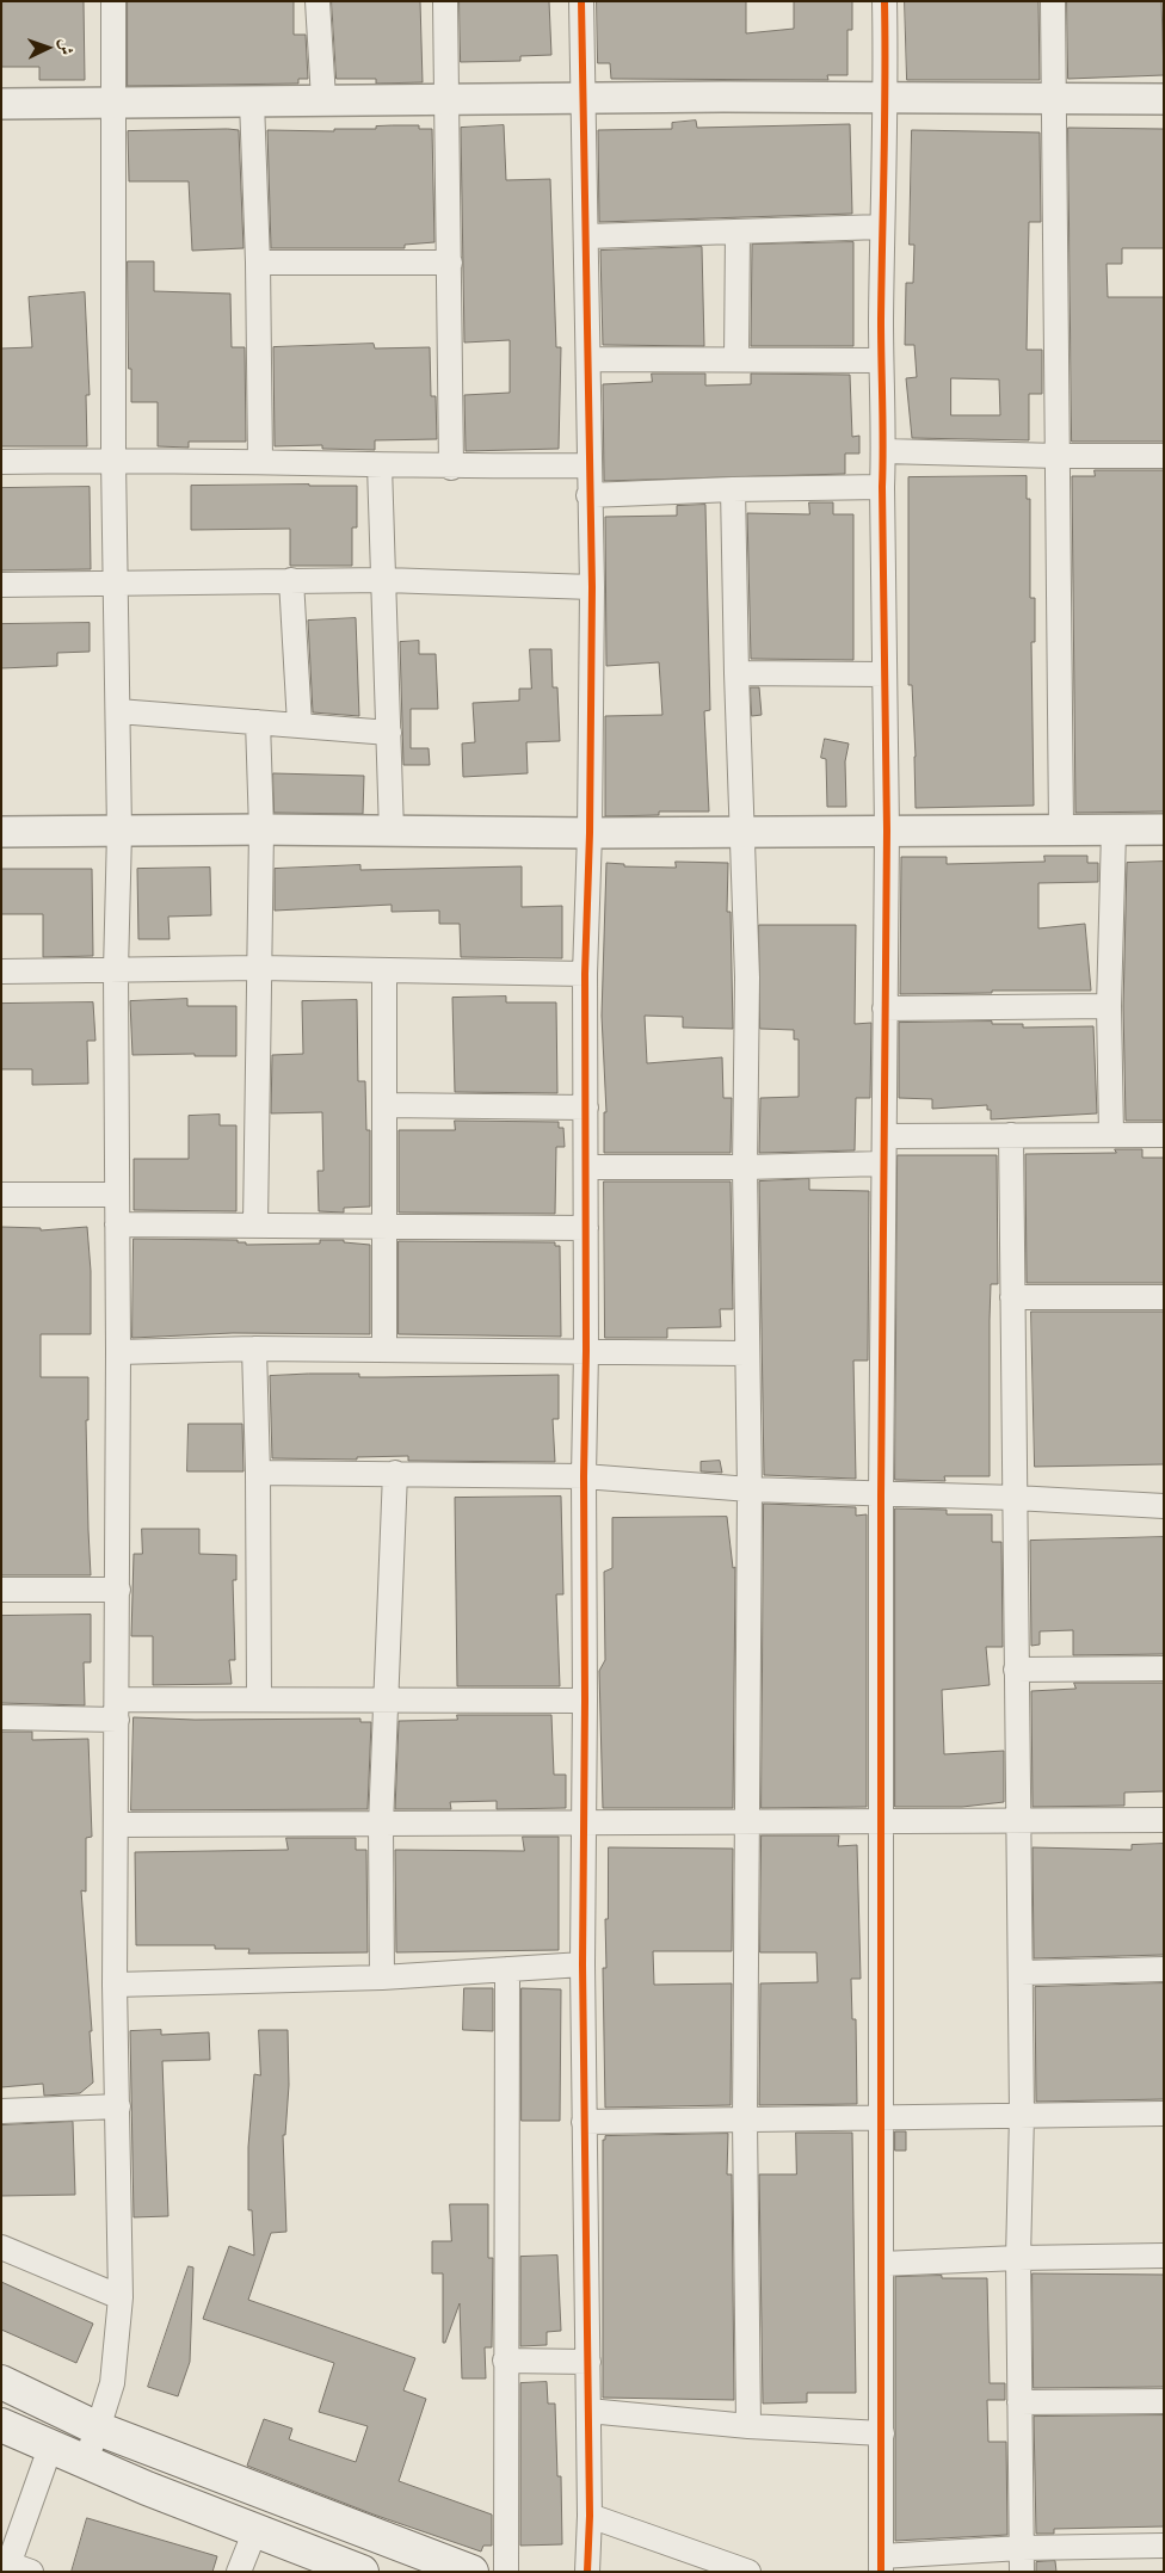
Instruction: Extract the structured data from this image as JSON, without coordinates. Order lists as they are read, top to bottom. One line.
{"north":"right"}
